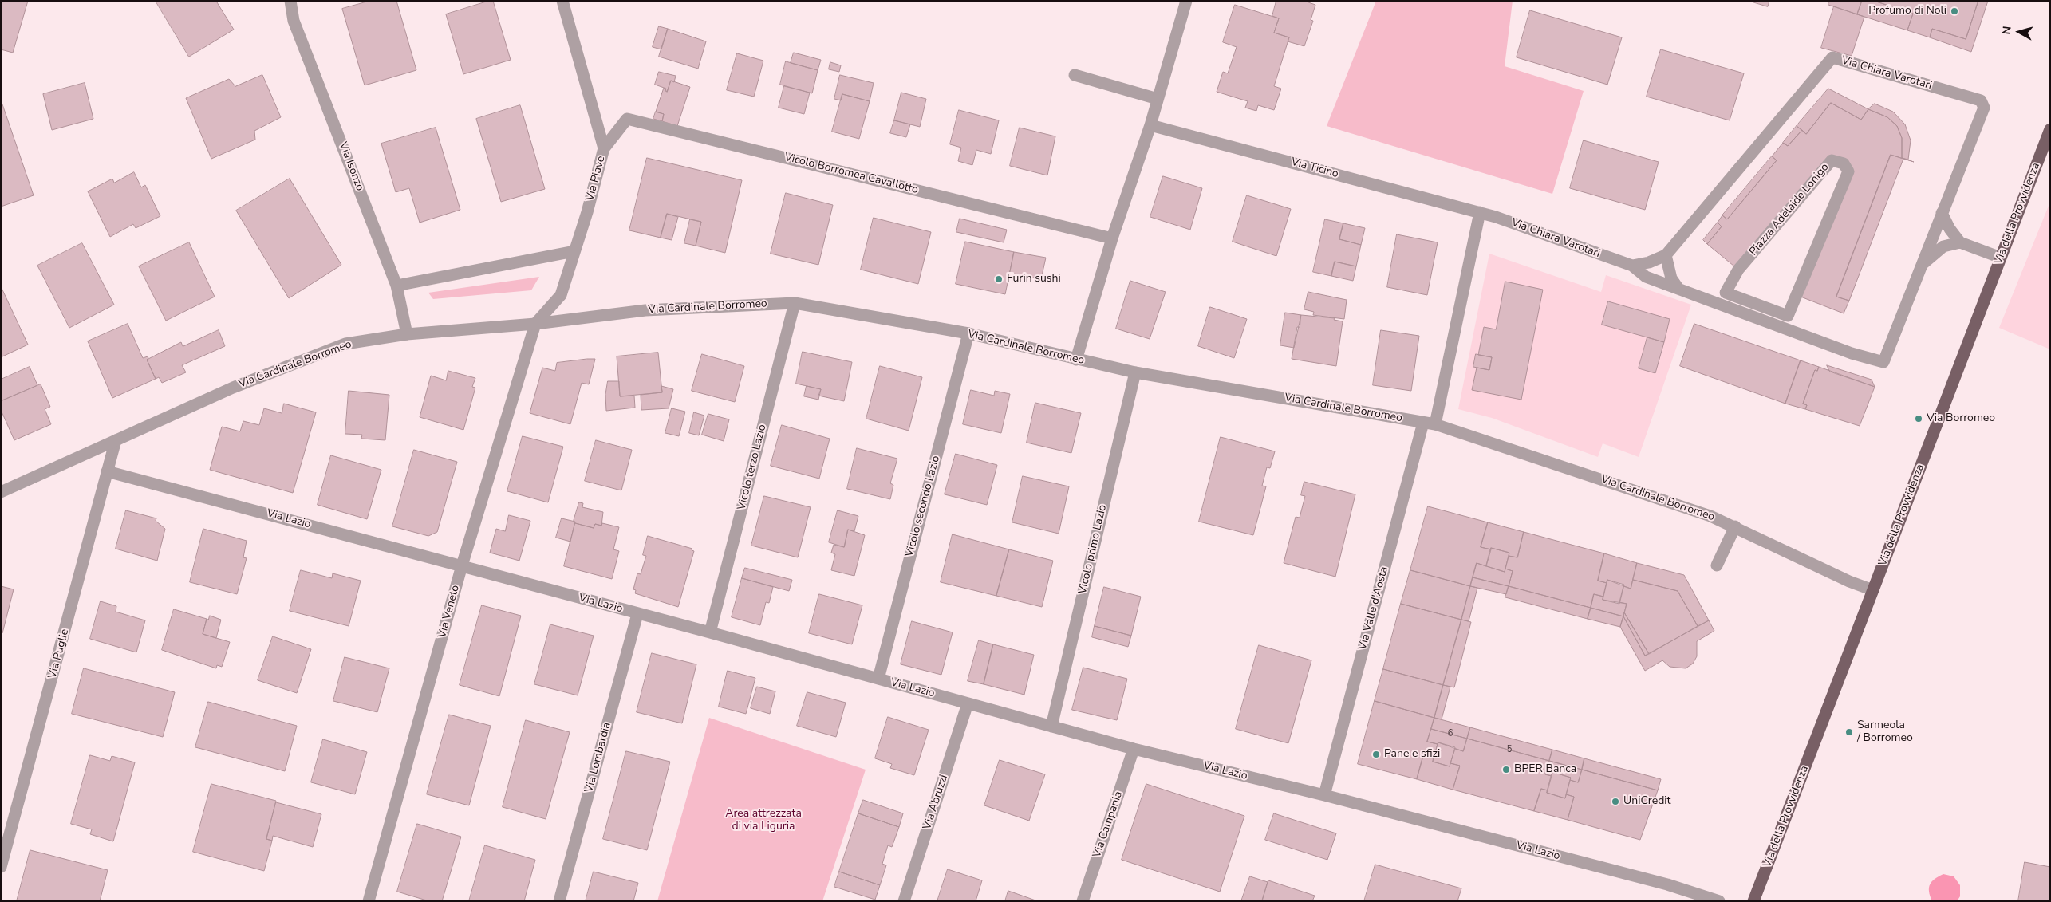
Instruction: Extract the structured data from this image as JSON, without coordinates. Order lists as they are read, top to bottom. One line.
{"streets":{"main road":["Via della Provvidenza"],"street":["Via Chiara Varotari","Via Isonzo","Via Ticino","Vicolo Borromea Cavallotto","Via Piave","Piazza Adelaide Lonigo","Via Cardinale Borromeo","Vicolo terzo Lazio","Vicolo secondo Lazio","Via Lazio","Vicolo primo Lazio","Via Valle d'Aosta","Via Veneto","Via Puglie","Via Lombardia","Via Abruzzi","Via Campania"]},"crossings":[["Via Chiara Varotari","Via Ticino"],["Via Isonzo","Via Cardinale Borromeo"],["Vicolo Borromea Cavallotto","Via Piave"],["Via Piave","Via Cardinale Borromeo"],["Via Piave","Via Veneto"],["Via della Provvidenza","Via Cardinale Borromeo"],["Via Cardinale Borromeo","Vicolo terzo Lazio"],["Via Cardinale Borromeo","Vicolo secondo Lazio"],["Via Cardinale Borromeo","Vicolo primo Lazio"],["Via Cardinale Borromeo","Via Valle d'Aosta"],["Via Cardinale Borromeo","Via Veneto"],["Via Cardinale Borromeo","Via Puglie"],["Vicolo terzo Lazio","Via Lazio"],["Vicolo secondo Lazio","Via Lazio"],["Via Lazio","Vicolo primo Lazio"],["Via Lazio","Via Valle d'Aosta"],["Via Lazio","Via Veneto"],["Via Lazio","Via Puglie"],["Via Lazio","Via Lombardia"],["Via Lazio","Via Abruzzi"],["Via Lazio","Via Campania"]],"parks":["Area attrezzata di via Liguria"],"places":["Profumo di Noli","Furin sushi","Via Borromeo","Sarmeola / Borromeo","Pane e sfizi","BPER Banca","UniCredit"],"house_numbers":["6","5"],"north":"left"}
